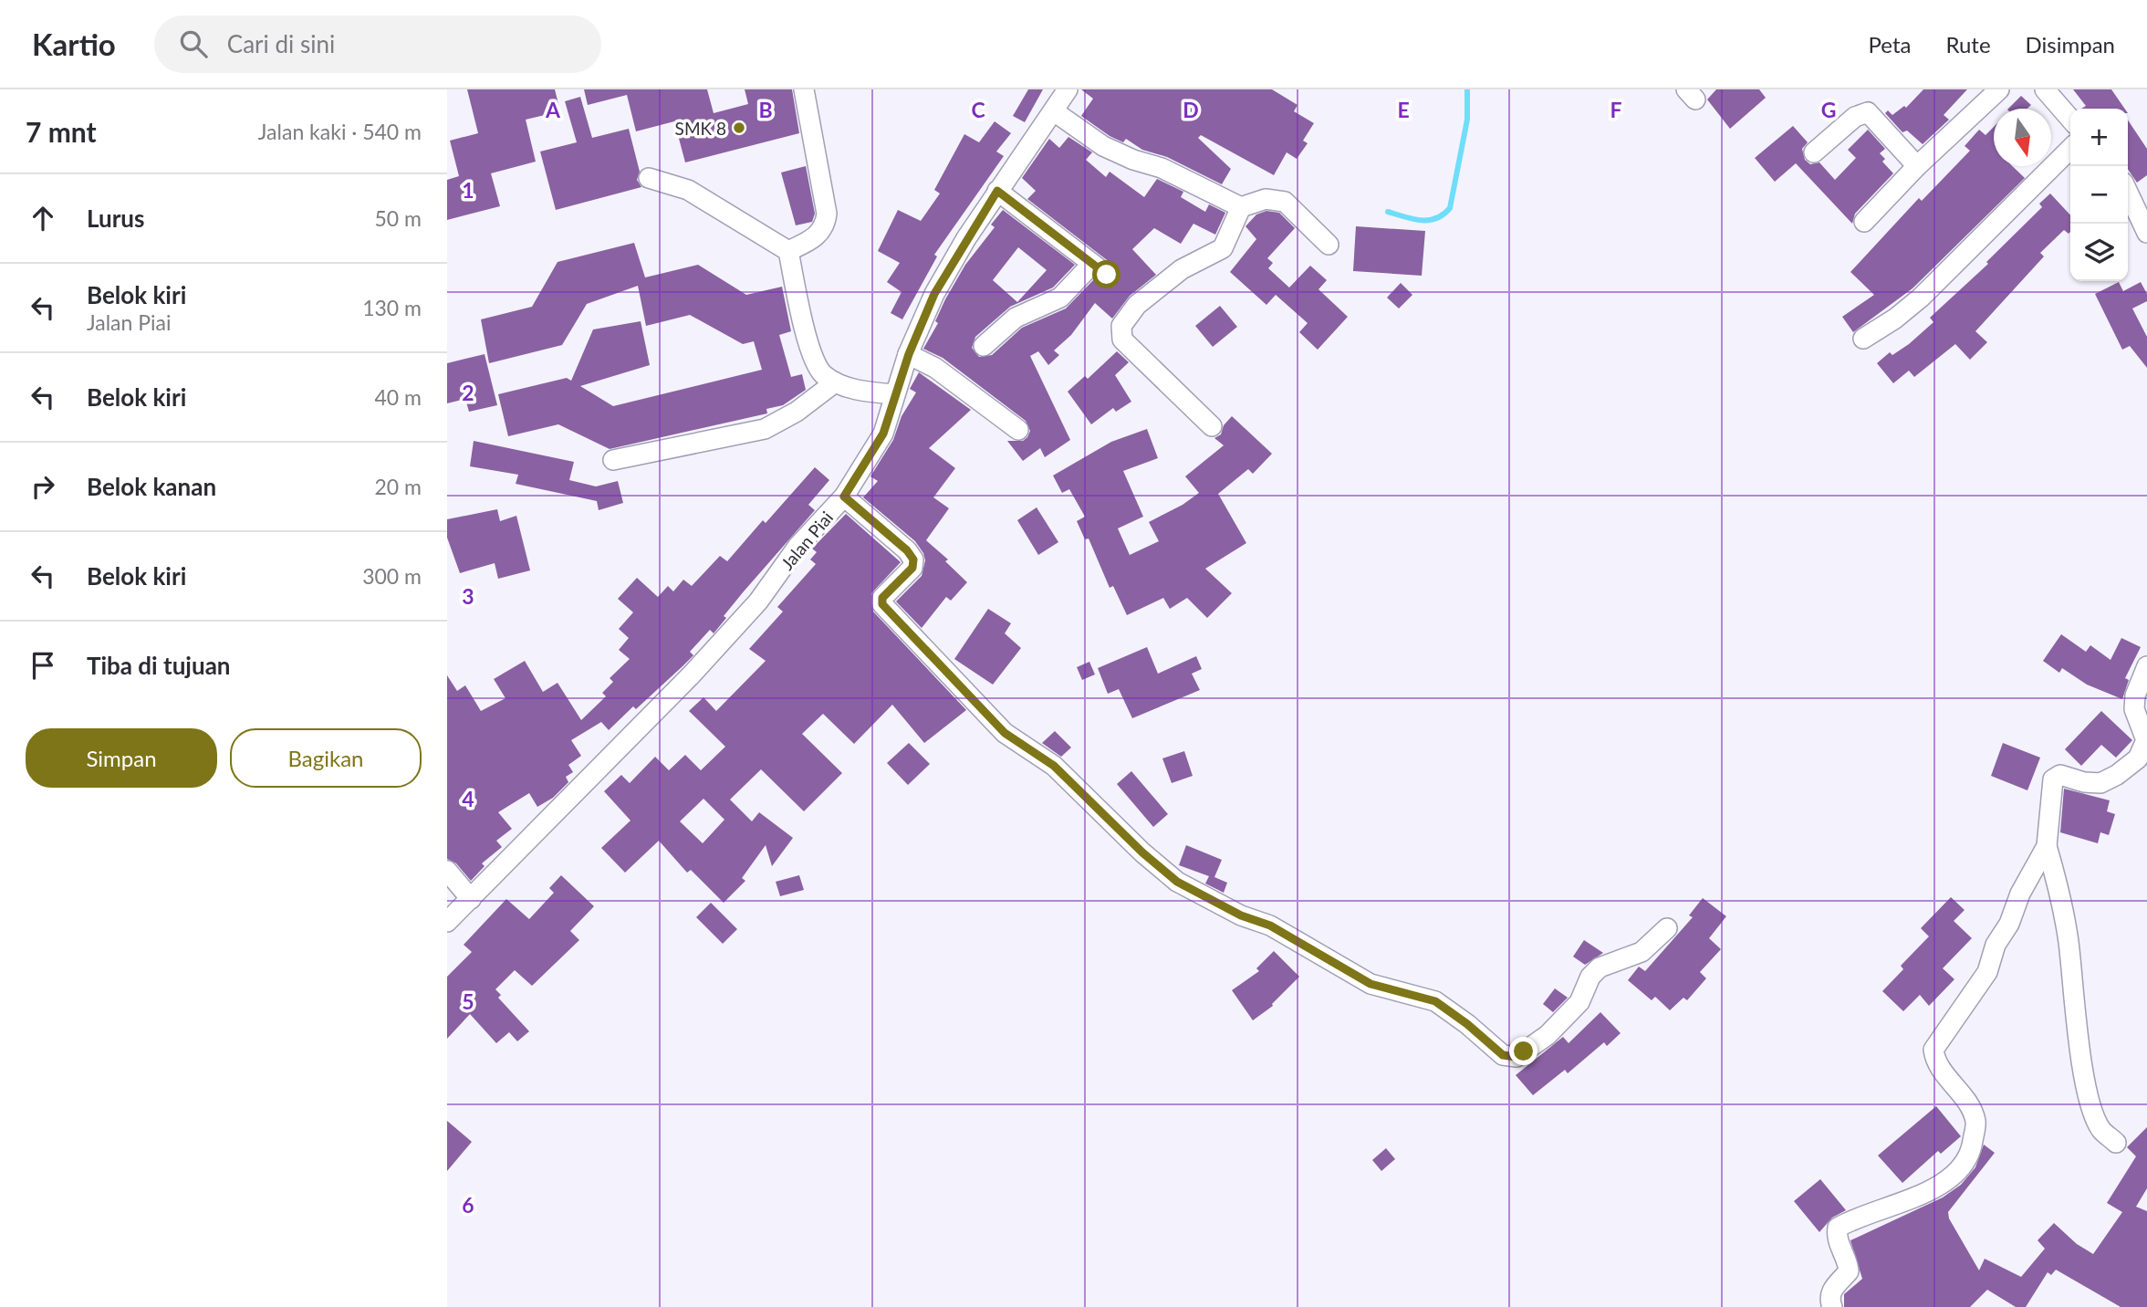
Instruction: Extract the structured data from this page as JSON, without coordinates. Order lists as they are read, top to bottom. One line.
{"streets":{"street":["Jalan Piai"]},"places":["SMK 8"],"north":"bottom","page":{"header":"Kartio","search":"Cari di sini","nav":["Peta","Rute","Disimpan"],"heading":["7 mnt","Jalan kaki · 540 m"],"map_buttons":["+","−"],"list":[["Lurus","50 m"],["Belok kiri","Jalan Piai","130 m"],["Belok kiri","40 m"],["Belok kanan","20 m"],["Belok kiri","300 m"],"Tiba di tujuan"],"buttons":["Simpan","Bagikan"]},"grid":{"columns":["A","B","C","D","E","F","G"],"rows":["1","2","3","4","5","6"]}}
